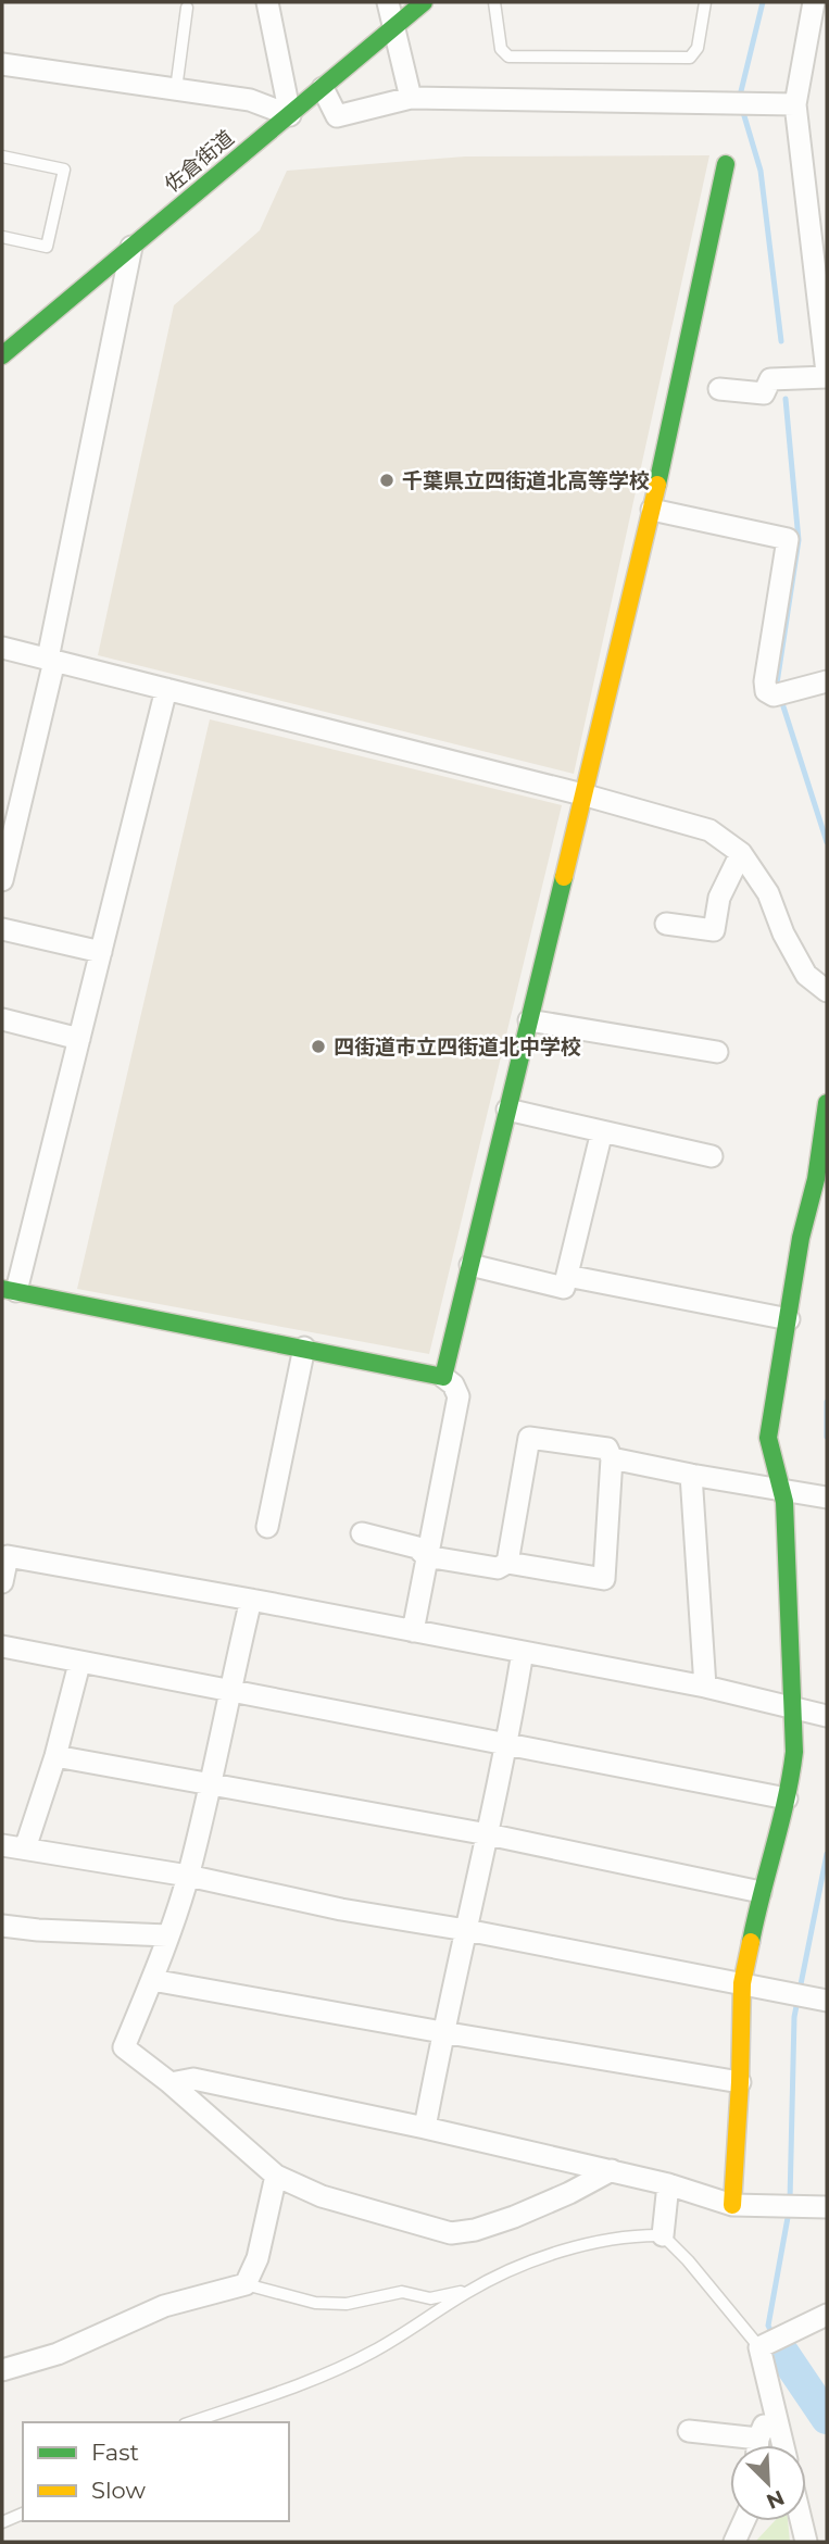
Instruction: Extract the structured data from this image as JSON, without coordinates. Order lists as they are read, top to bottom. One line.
{"streets":{"street":["佐倉街道"]},"places":["千葉県立四街道北高等学校","四街道市立四街道北中学校"],"legend":["Fast","Slow"],"north":"bottom right"}
